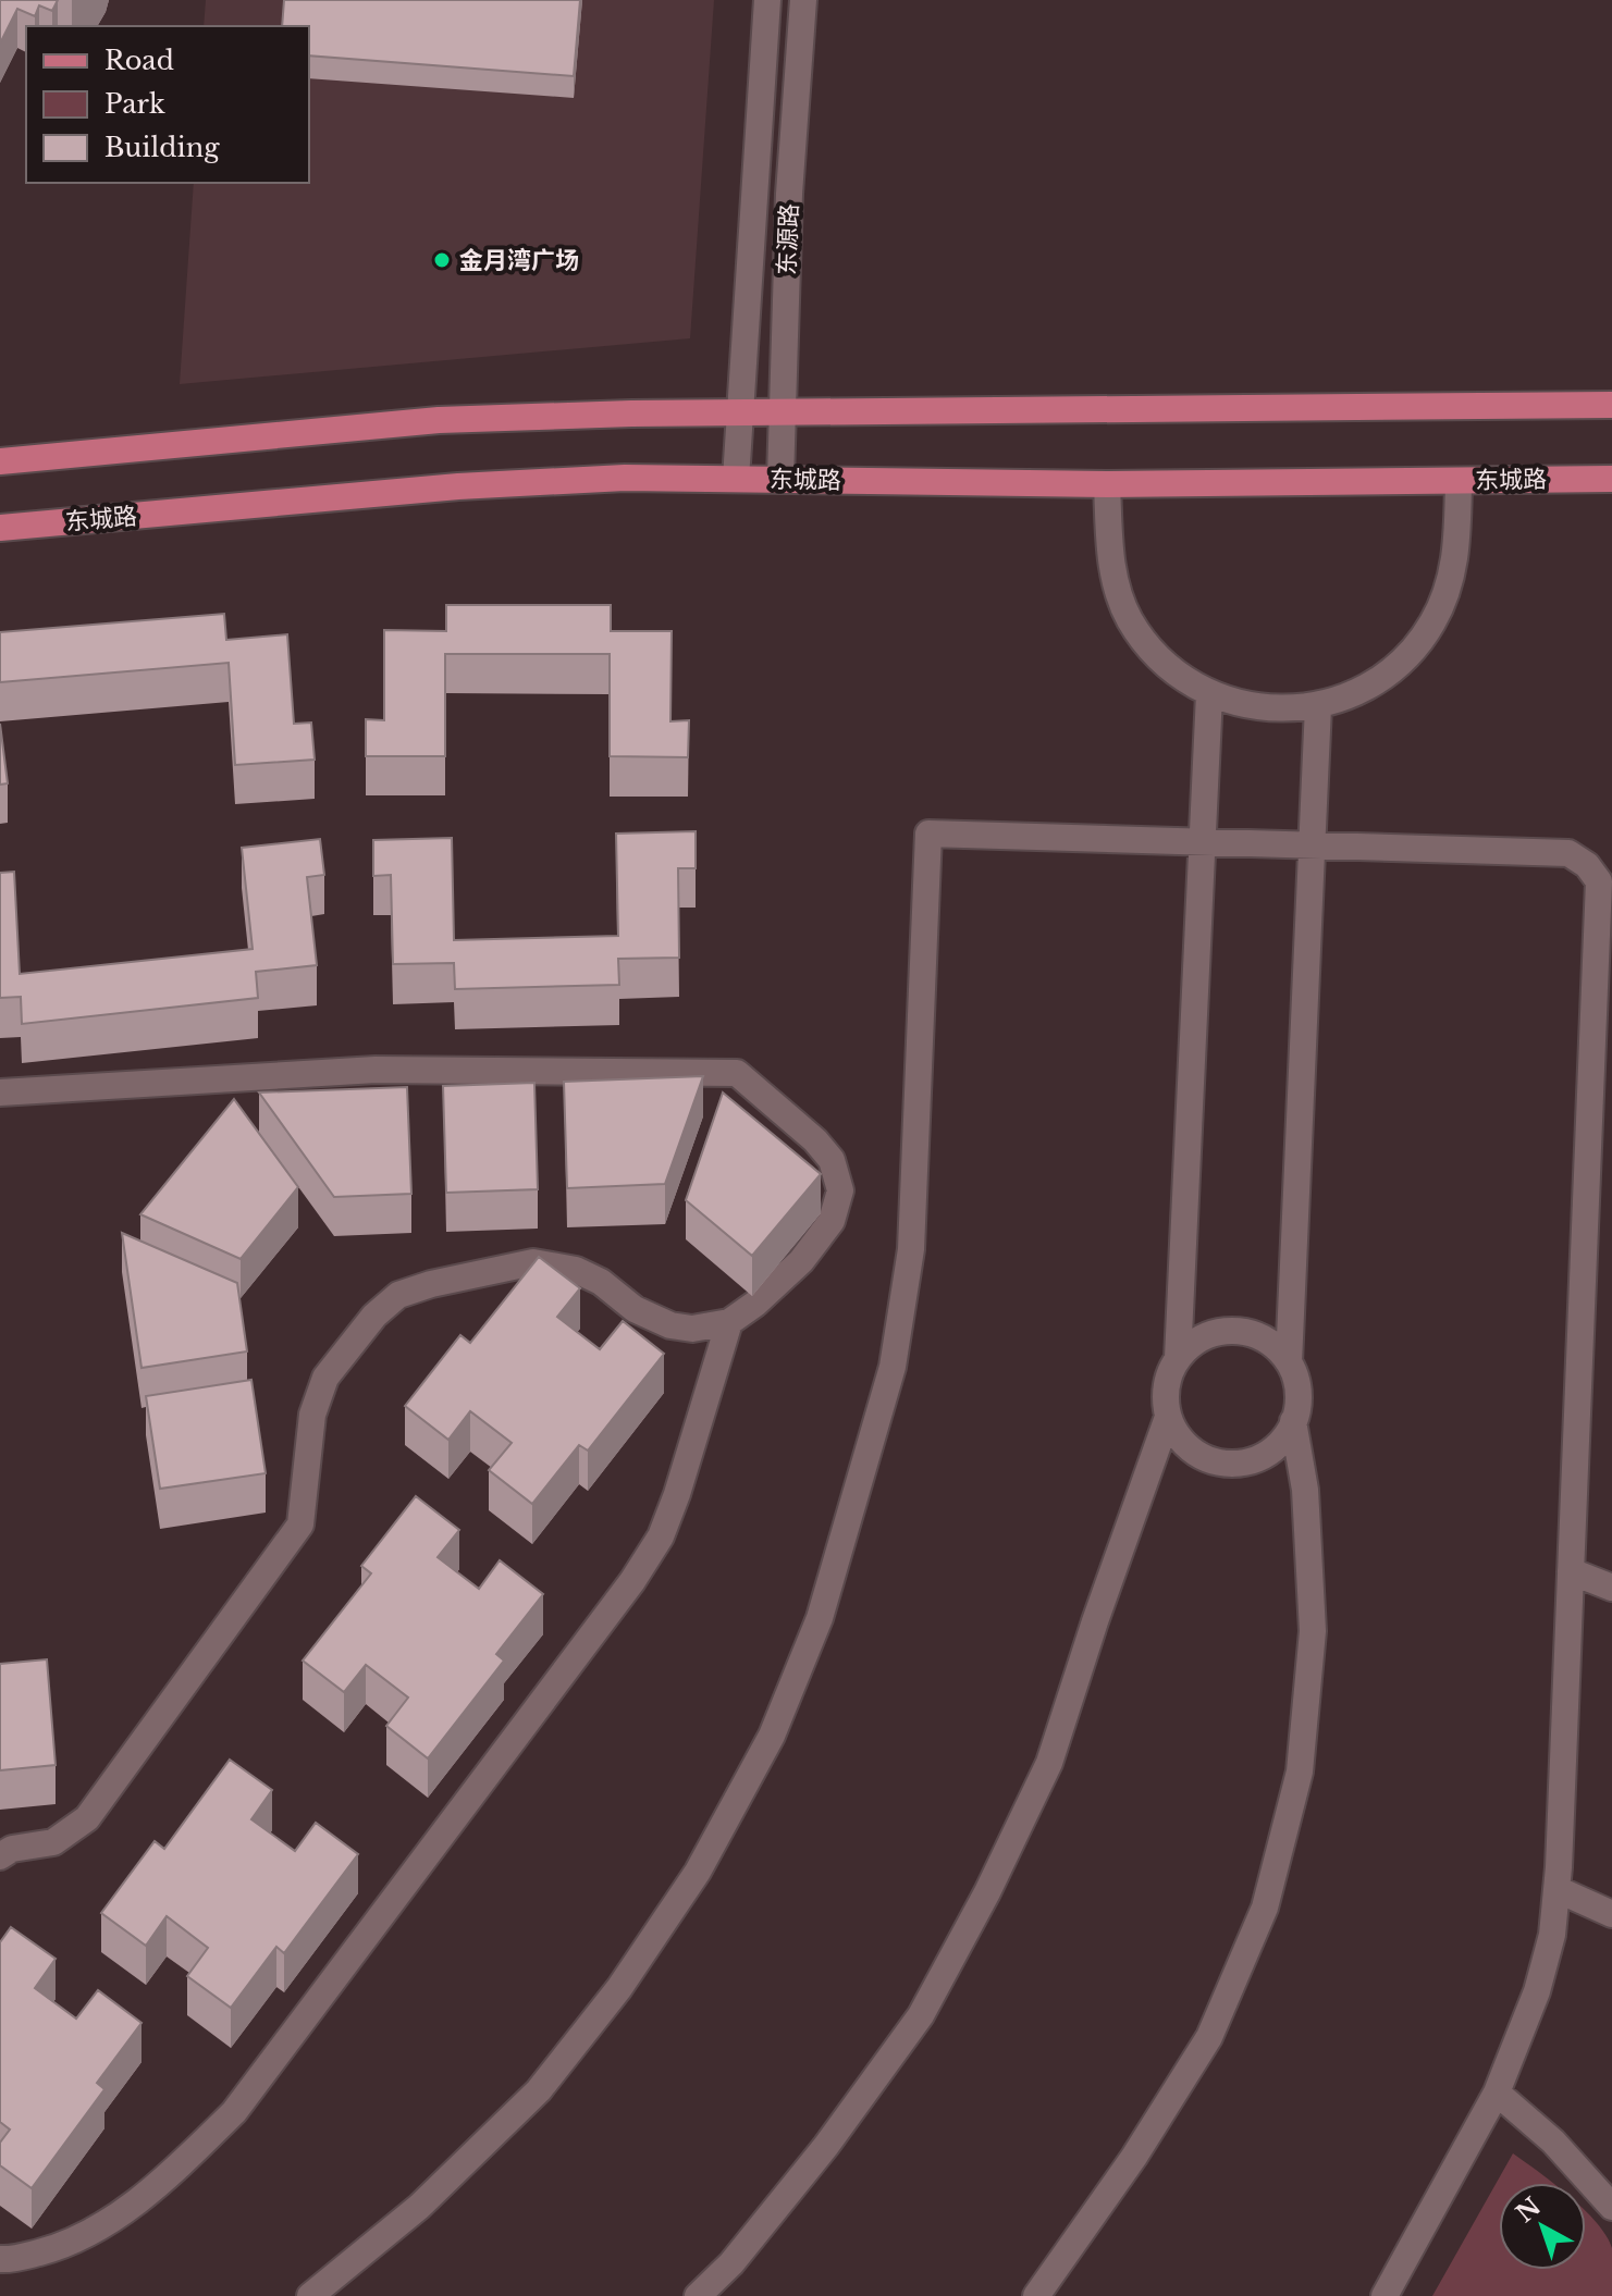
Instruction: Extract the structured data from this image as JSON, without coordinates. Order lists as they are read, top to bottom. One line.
{"streets":{"main road":["东城路"],"street":["东源路"]},"crossings":[["东源路","东城路"]],"places":["金月湾广场"],"legend":["Road","Park","Building"],"north":"top left"}
